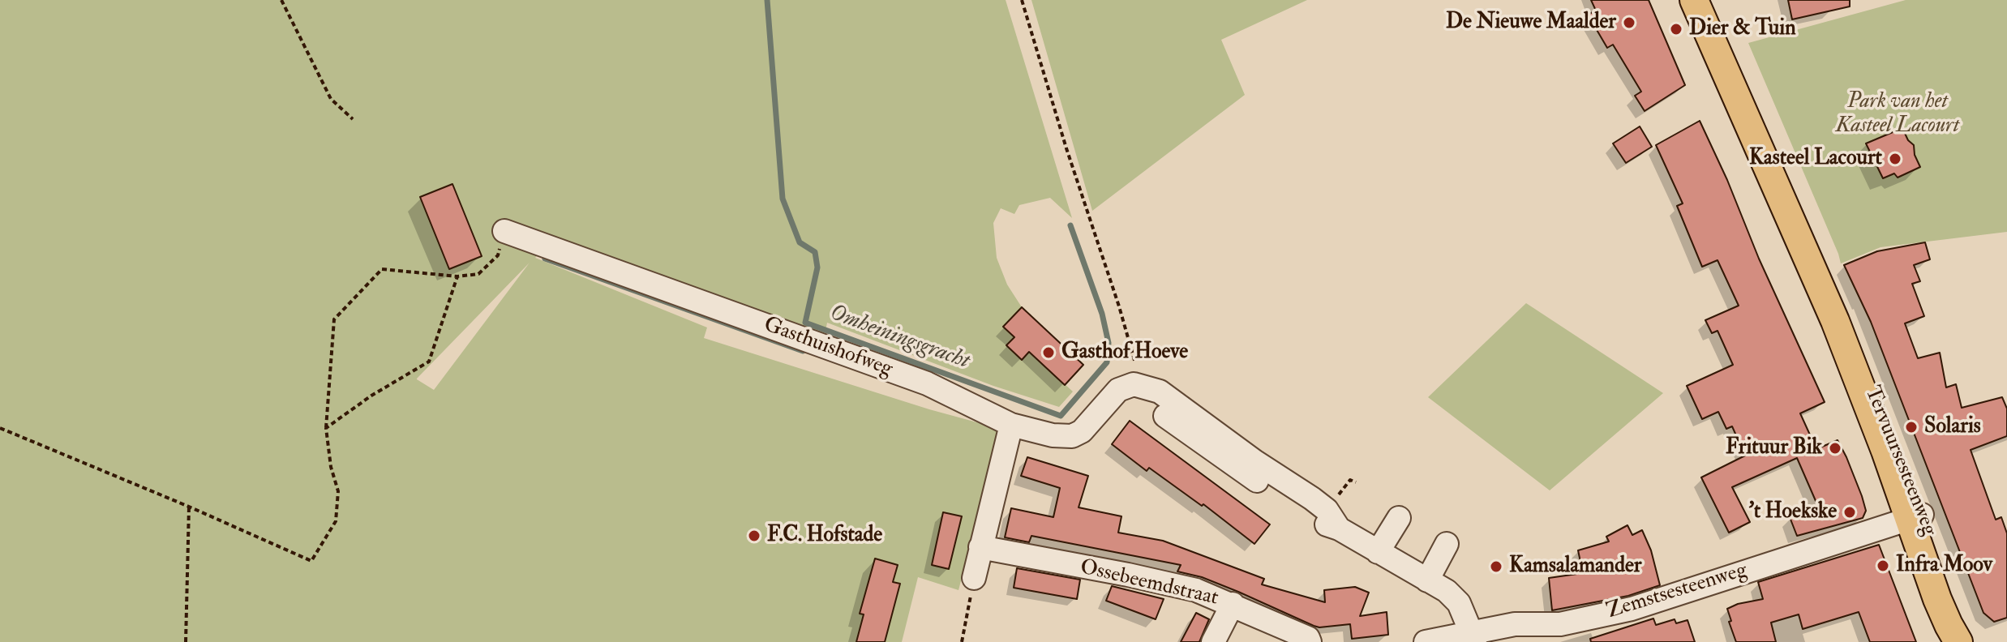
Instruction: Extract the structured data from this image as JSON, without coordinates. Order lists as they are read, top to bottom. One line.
{"streets":{"main road":["Tervuursesteenweg"],"street":["Gasthuishofweg","Ossebeemdstraat","Zemstsesteenweg"]},"crossings":[["Tervuursesteenweg","Zemstsesteenweg"]],"water":["Omheiningsgracht"],"parks":["Park van het Kasteel Lacourt"],"places":["De Nieuwe Maalder","Dier & Tuin","Kasteel Lacourt","Gasthof Hoeve","Solaris","Frituur Bik","'t Hoekske","F.C. Hofstade","Infra Moov","Kamsalamander"]}
